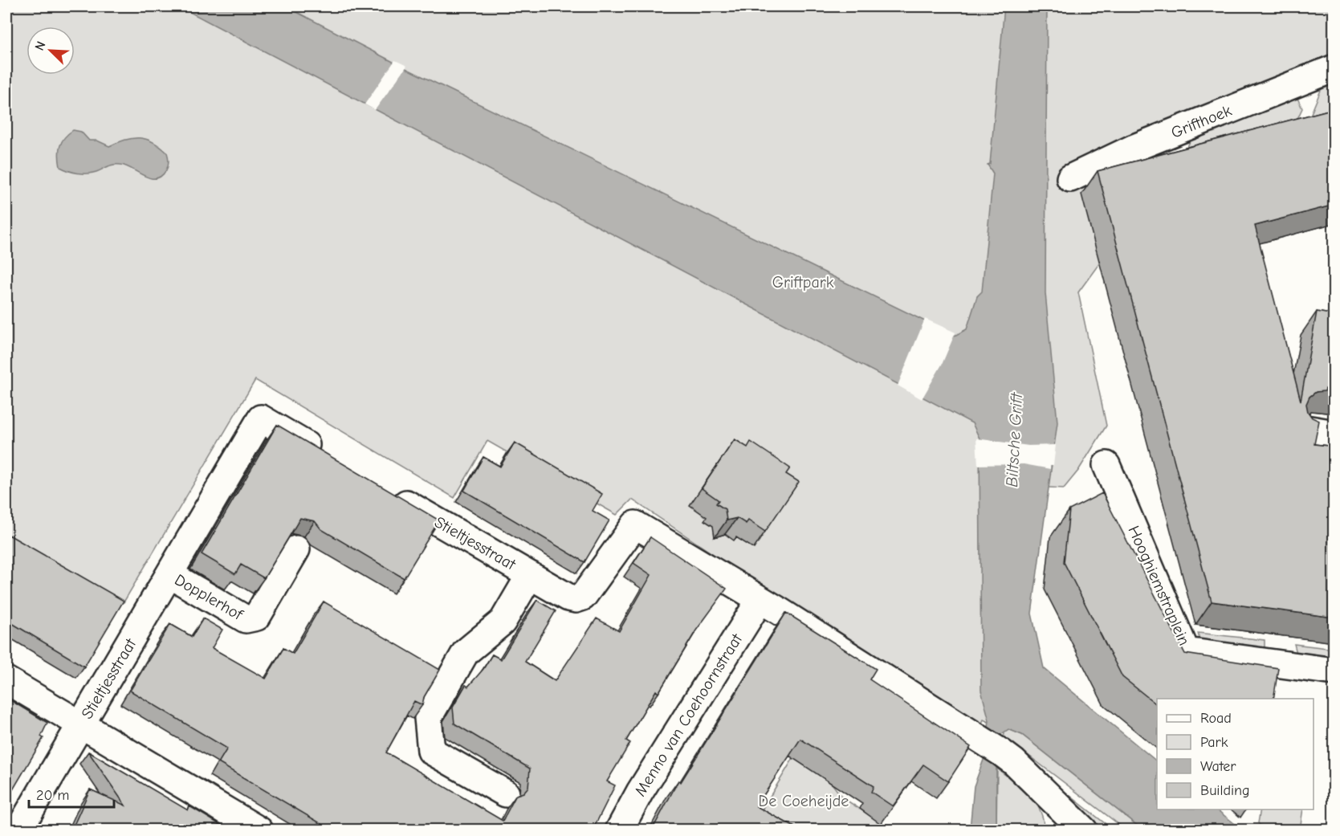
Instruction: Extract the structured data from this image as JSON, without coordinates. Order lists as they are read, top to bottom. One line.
{"streets":{"street":["Grifthoek","Stieltjesstraat","Hooghiemstraplein","Dopplerhof","Menno van Coehoornstraat"]},"crossings":[["Stieltjesstraat","Dopplerhof"],["Stieltjesstraat","Menno van Coehoornstraat"]],"water":["Biltsche Grift"],"parks":["Griftpark","De Coeheijde"],"legend":["Road","Park","Water","Building"],"scale_bar":"20 m","north":"top left"}
